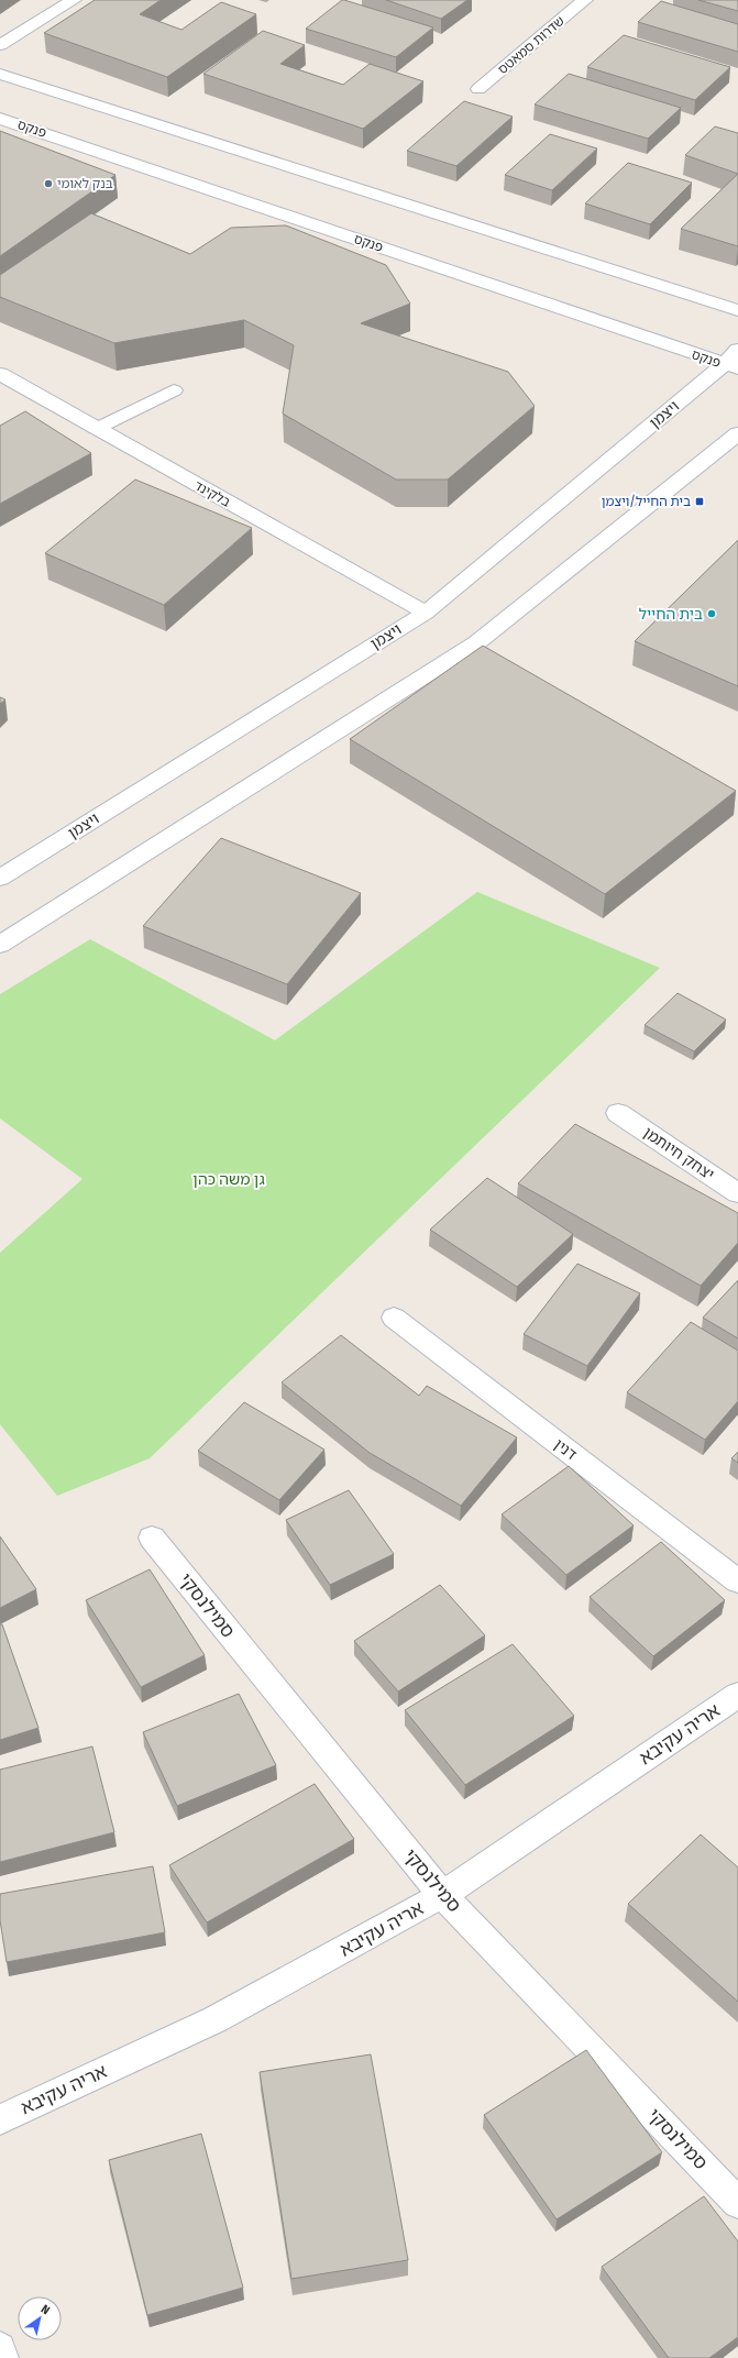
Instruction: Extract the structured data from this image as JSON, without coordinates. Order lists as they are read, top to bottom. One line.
{"streets":{"street":["שדרות סמאטס","פנקס","ויצמן","בלקינד","יצחק חיותמן","דנין","סמילנסקי","אריה עקיבא"]},"crossings":[["פנקס","ויצמן"],["ויצמן","בלקינד"],["סמילנסקי","אריה עקיבא"]],"parks":["גן משה כהן"],"places":{"other":["בנק לאומי","בית החייל"],"transit":["בית החייל/ויצמן"]},"north":"top right"}
